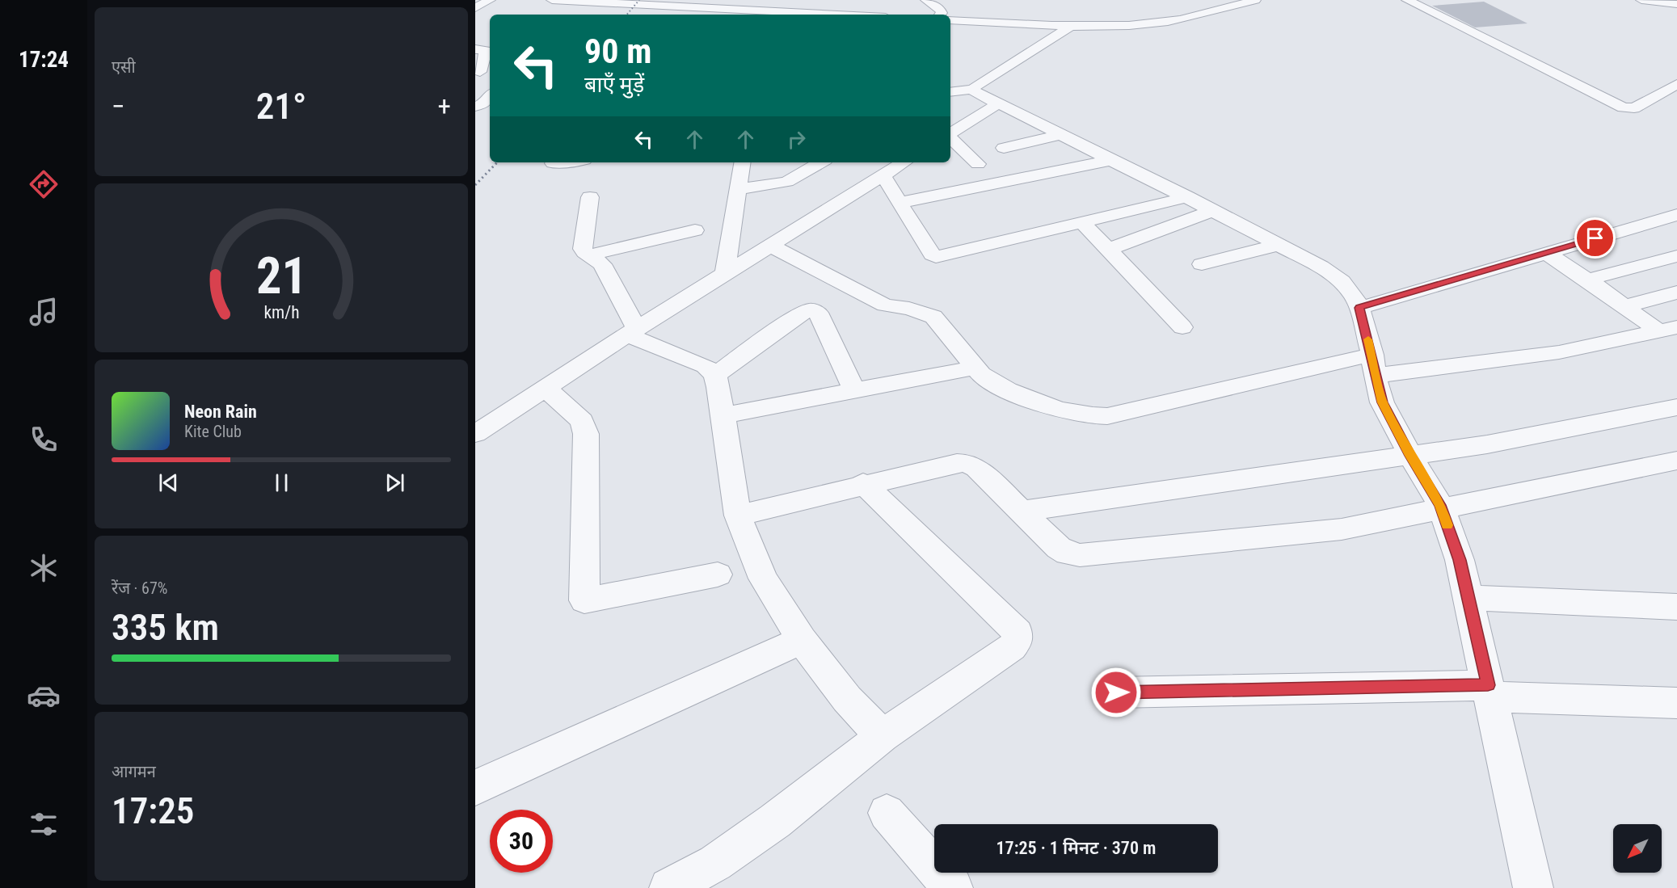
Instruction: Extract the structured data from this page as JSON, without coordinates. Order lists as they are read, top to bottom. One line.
{"north":"bottom left","page":{"tabs":"17:24","tile":["एसी",["रेंज · 67%","335 km"],["आगमन","17:25"]],"turn":["90 m","बाएँ मुड़ें"],"heat":["−","21°","+"],"song":["Neon Rain","Kite Club"],"limit":"30","trip":"17:25 · 1 मिनट · 370 m","gauge":["21","km/h"]}}
